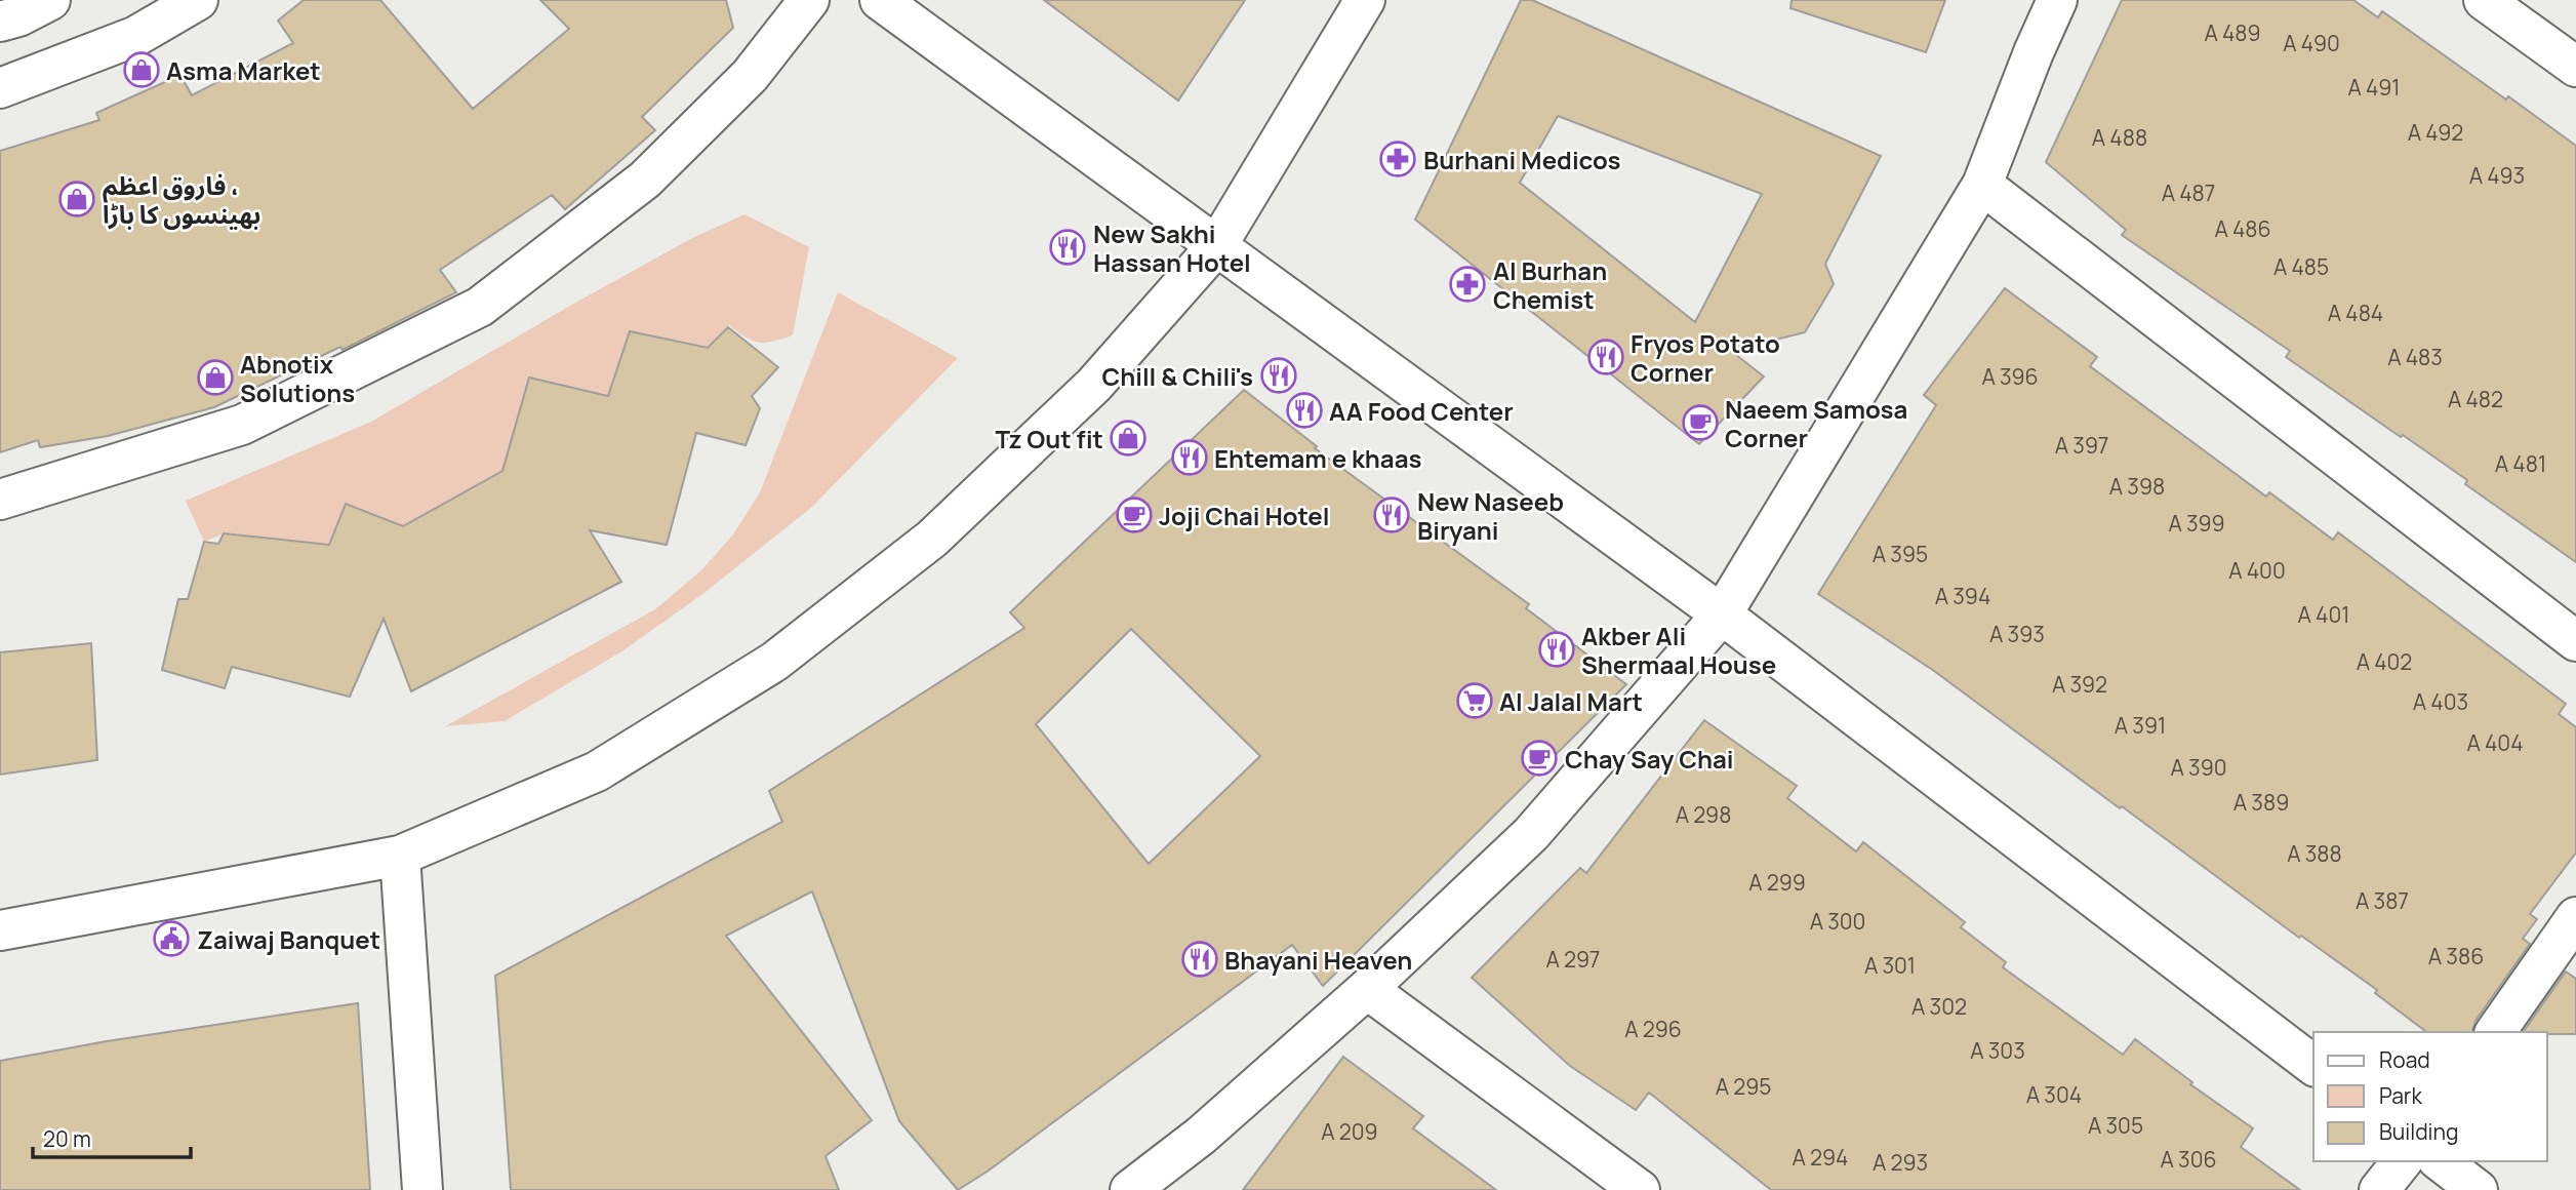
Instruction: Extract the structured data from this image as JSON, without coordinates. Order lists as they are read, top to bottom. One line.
{"places":{"shop":["Asma Market","فاروق اعظم ، بھینسوں کا باڑا","Abnotix Solutions","Tz Out fit"],"pharmacy":["Burhani Medicos","Al Burhan Chemist"],"restaurant":["New Sakhi Hassan Hotel","Fryos Potato Corner","Chill & Chili's","AA Food Center","Ehtemam e khaas","New Naseeb Biryani","Akber Ali Shermaal House","Bhayani Heaven"],"cafe":["Naeem Samosa Corner","Joji Chai Hotel","Chay Say Chai"],"supermarket":["Al Jalal Mart"],"public building":["Zaiwaj Banquet"]},"house_numbers":["A 489","A 490","A 491","A 492","A 488","A 493","A 487","A 486","A 485","A 484","A 483","A 396","A 482","A 397","A 481","A 398","A 399","A 395","A 400","A 394","A 401","A 393","A 402","A 392","A 403","A 391","A 404","A 390","A 389","A 298","A 388","A 299","A 387","A 300","A 386","A 297","A 301","A 302","A 296","A 303","A 295","A 304","A 305","A 209","A 294","A 306","A 293"],"legend":["Road","Park","Building"],"scale_bar":"20 m"}
